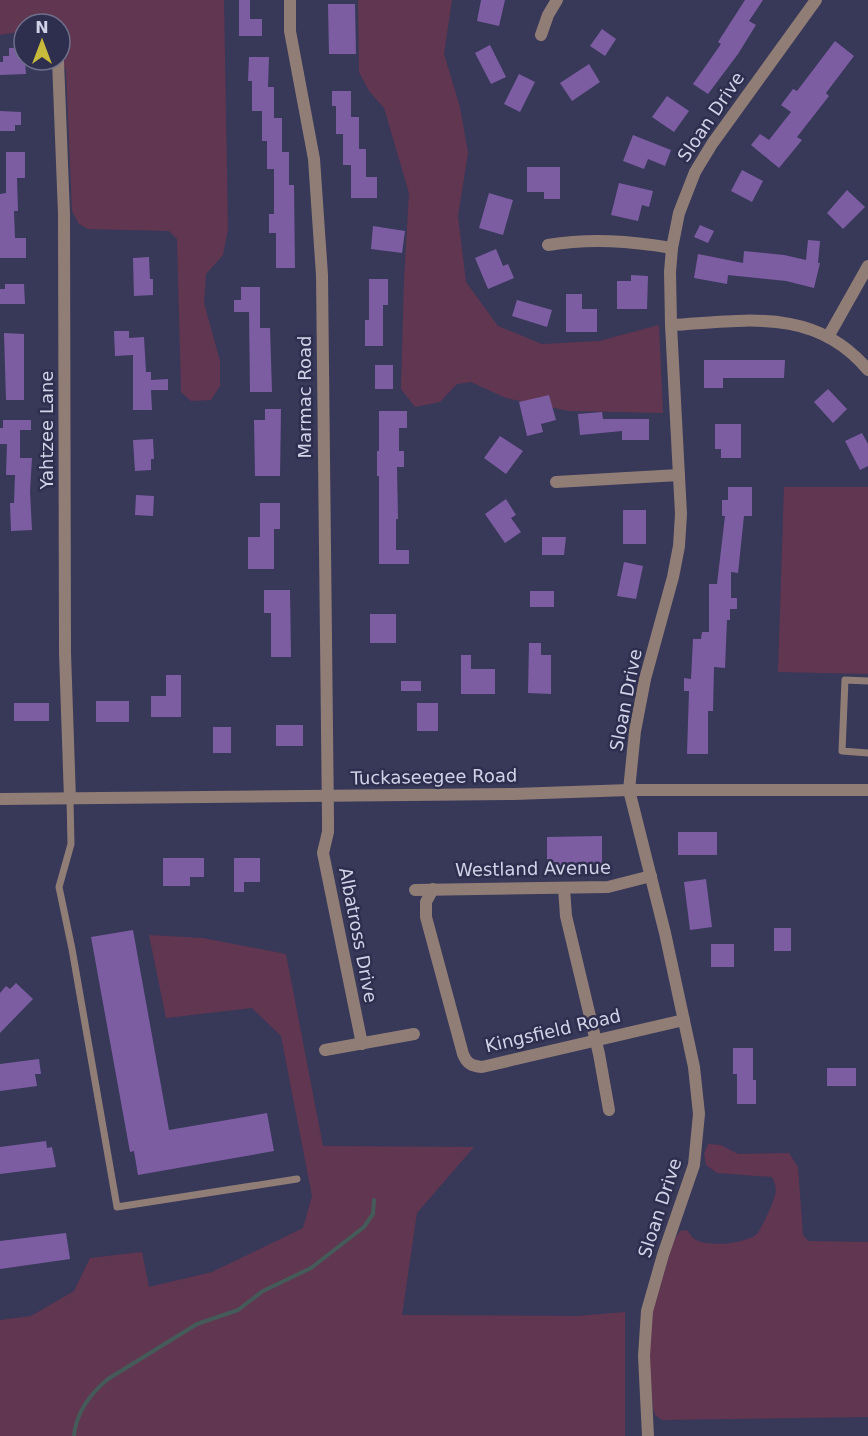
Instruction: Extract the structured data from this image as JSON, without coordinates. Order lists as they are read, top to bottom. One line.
{"streets":{"street":["Sloan Drive","Marmac Road","Yahtzee Lane","Tuckaseegee Road","Westland Avenue","Albatross Drive","Kingsfield Road"]},"crossings":[["Sloan Drive","Tuckaseegee Road"],["Sloan Drive","Westland Avenue"],["Sloan Drive","Kingsfield Road"],["Marmac Road","Tuckaseegee Road"],["Marmac Road","Albatross Drive"],["Yahtzee Lane","Tuckaseegee Road"],["Tuckaseegee Road","Albatross Drive"],["Westland Avenue","Kingsfield Road"]],"north":"top"}
